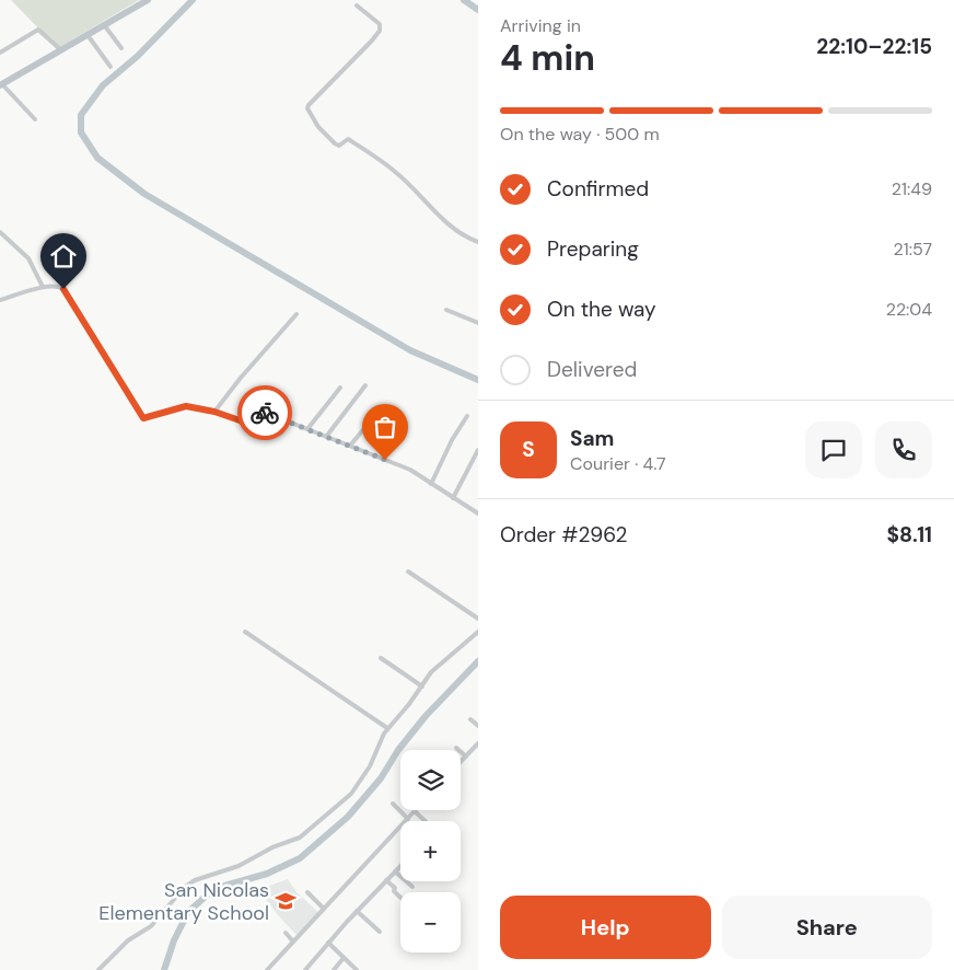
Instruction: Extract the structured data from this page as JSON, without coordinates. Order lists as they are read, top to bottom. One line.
{"places":{"school or university":["San Nicolas Elementary School"]},"page":{"heading":["4 min","Arriving in","22:10–22:15"],"panel":["Sam","Courier · 4.7","Order #2962","$8.11"],"bar":"On the way · 500 m","list":[["Confirmed","21:49"],["Preparing","21:57"],["On the way","22:04"],"Delivered"],"round":"S","map_buttons":["+","−"],"buttons":["Help","Share"]}}
